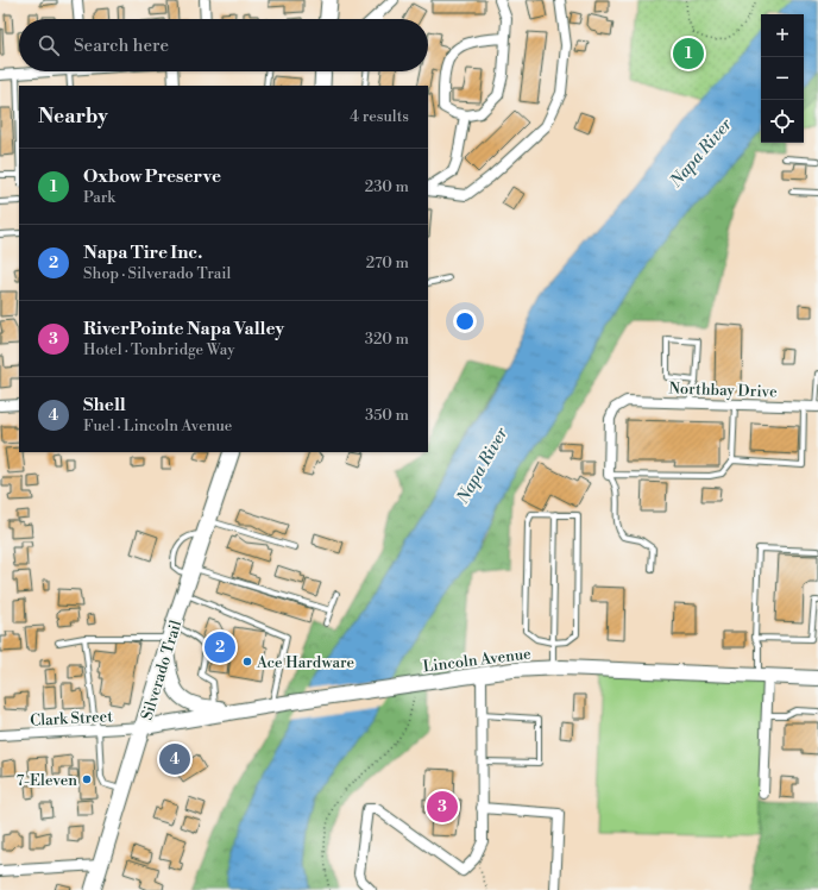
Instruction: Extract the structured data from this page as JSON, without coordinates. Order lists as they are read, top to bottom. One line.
{"streets":{"main road":["Lincoln Avenue","Silverado Trail"],"street":["Northbay Drive","Clark Street"]},"crossings":[["Lincoln Avenue","Silverado Trail"],["Lincoln Avenue","Clark Street"],["Silverado Trail","Clark Street"]],"water":["Napa River"],"places":["Ace Hardware","7-Eleven"],"page":{"map_buttons":["+","−"],"search":"Search here","pins":["1","2","4","3"],"heading":["Nearby","4 results"],"list":[{"mark":"1","name":"Oxbow Preserve","note":"Park","value":"230 m"},{"mark":"2","name":"Napa Tire Inc.","note":"Shop · Silverado Trail","value":"270 m"},{"mark":"3","name":"RiverPointe Napa Valley","note":"Hotel · Tonbridge Way","value":"320 m"},{"mark":"4","name":"Shell","note":"Fuel · Lincoln Avenue","value":"350 m"}]}}
